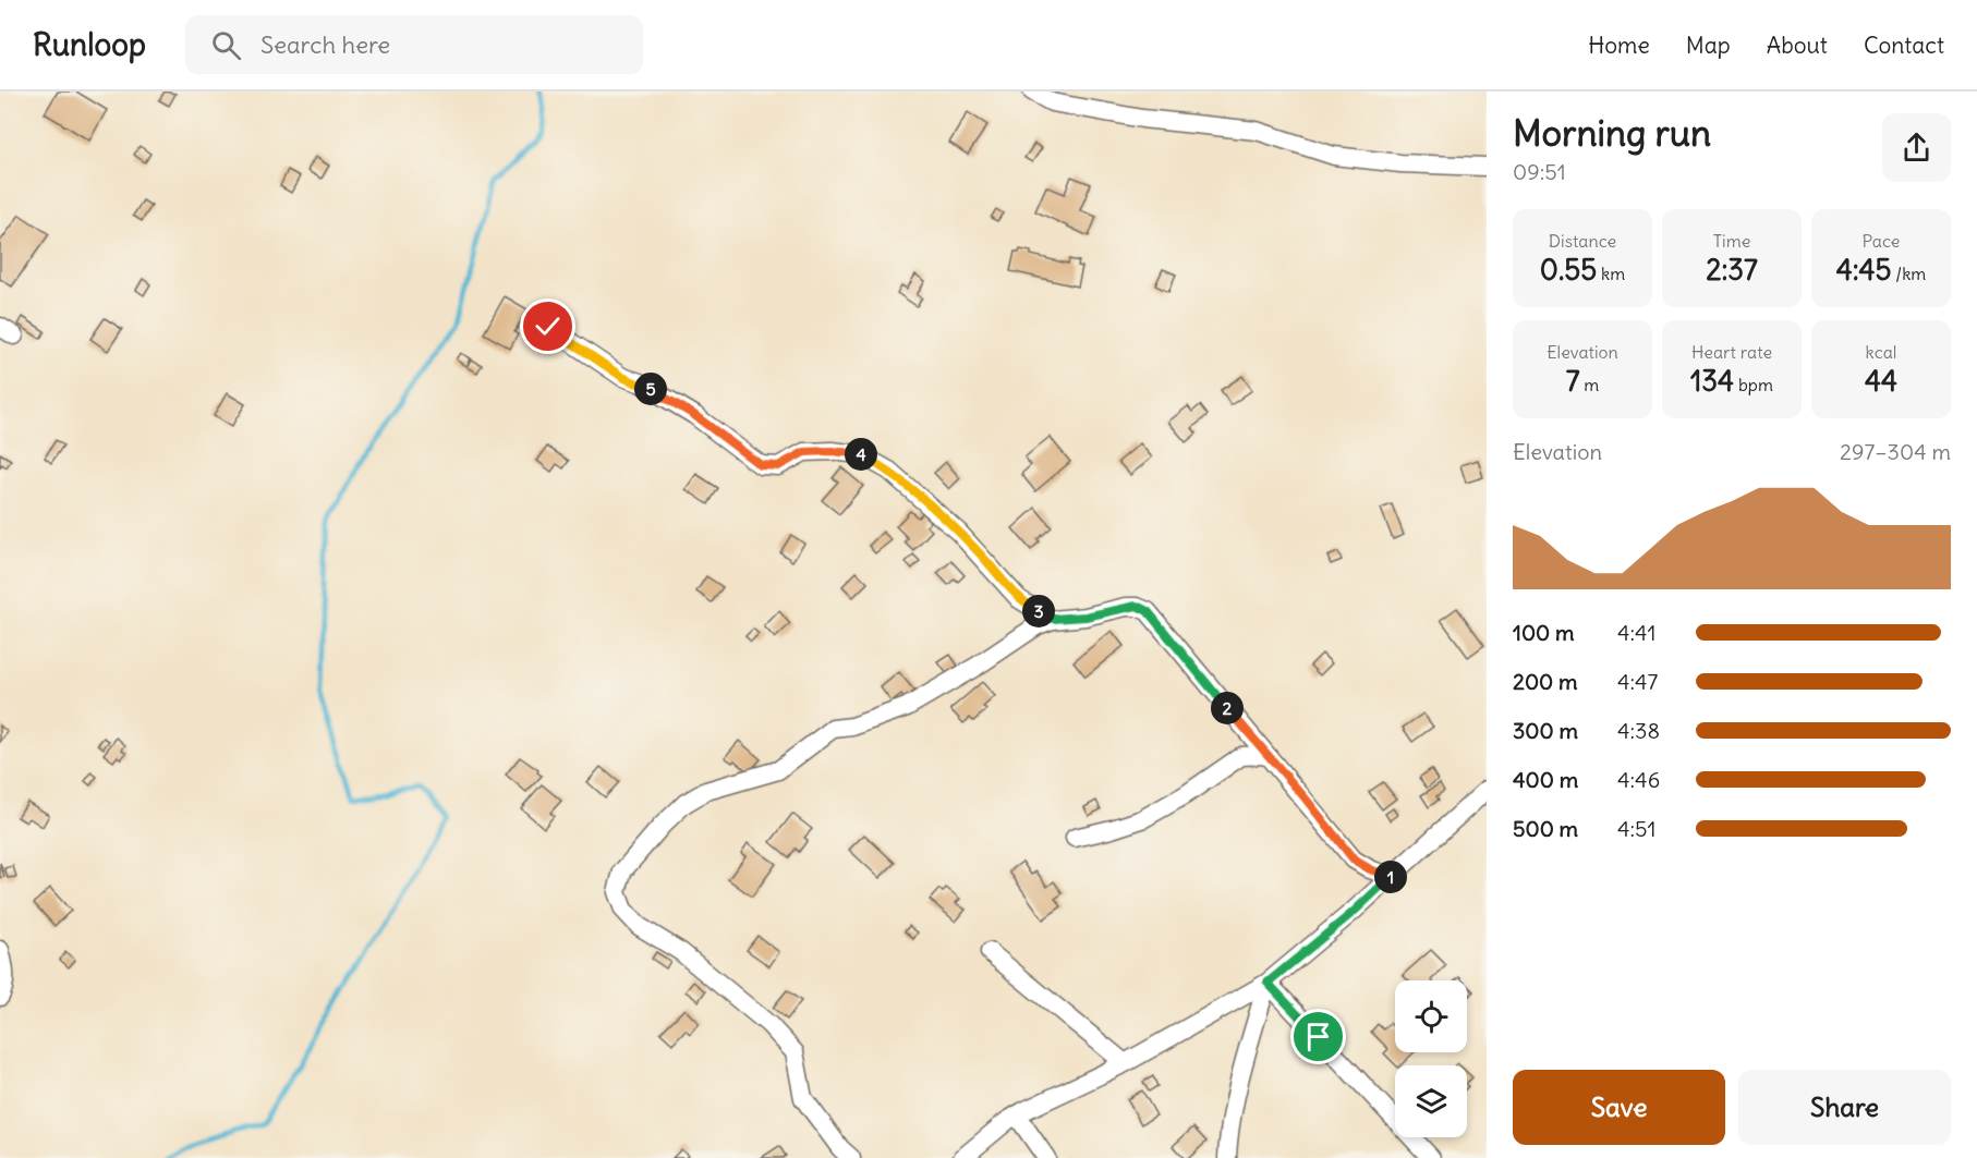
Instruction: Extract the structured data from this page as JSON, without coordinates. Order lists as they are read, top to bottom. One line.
{"page":{"header":"Runloop","search":"Search here","nav":["Home","Map","About","Contact"],"heading":["Morning run","09:51"],"stats":[["Distance","0.55 km"],["Time","2:37"],["Pace","4:45 /km"],["Elevation","7 m"],["Heart rate","134 bpm"],["kcal","44"]],"pins":["5","4","3","2","1"],"chart":["Elevation","297–304 m"],"list":[{"name":"100 m","note":"4:41"},{"name":"200 m","note":"4:47"},{"name":"300 m","note":"4:38"},{"name":"400 m","note":"4:46"},{"name":"500 m","note":"4:51"}],"buttons":["Save","Share"]}}
